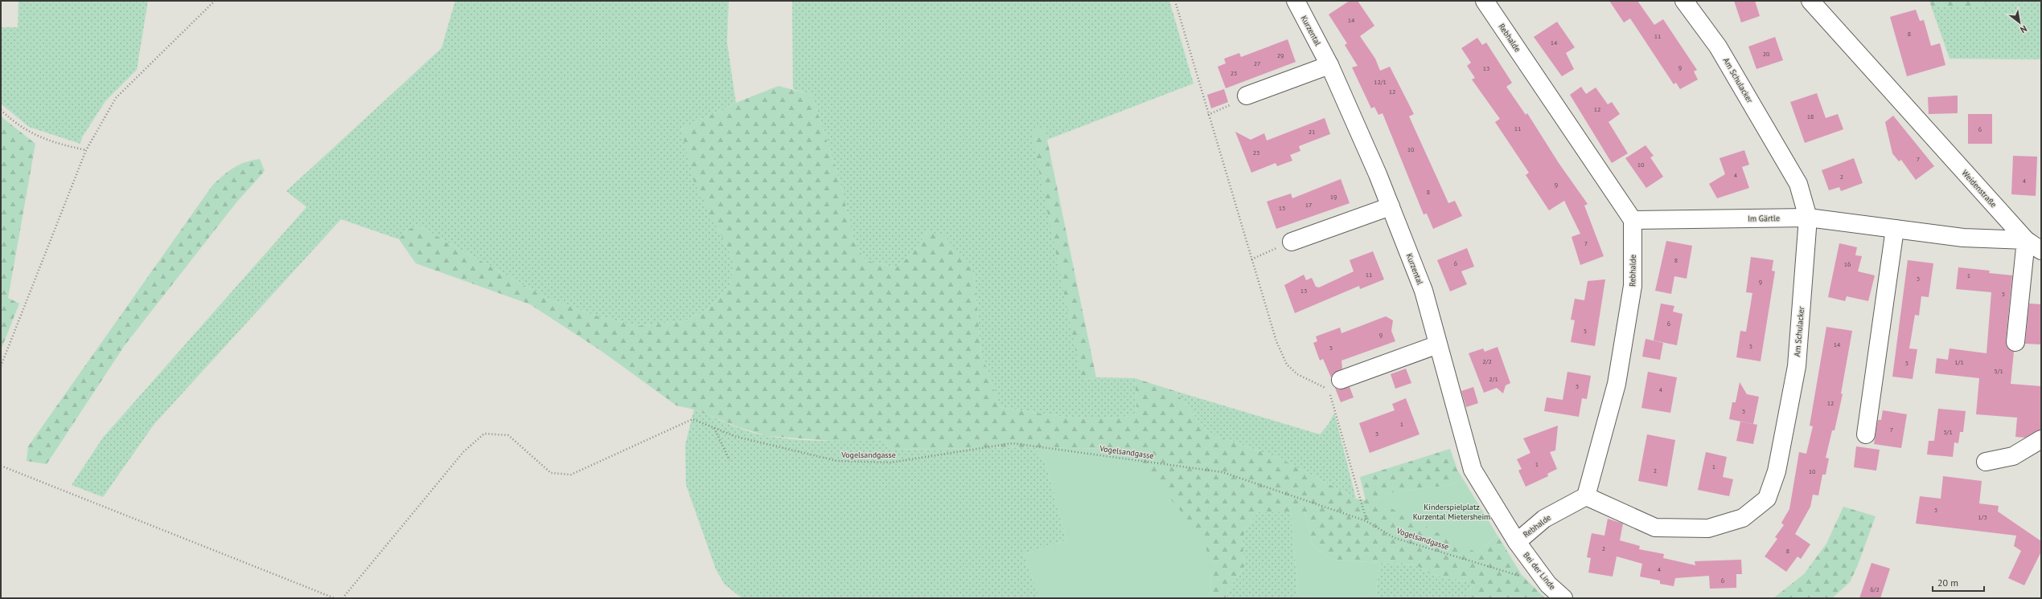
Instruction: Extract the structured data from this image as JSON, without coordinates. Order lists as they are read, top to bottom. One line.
{"streets":{"street":["Kurzental","Rebhalde","Am Schulacker","Weidenstraße","Im Gärtle","Bei der Linde"],"path":["Vogelsandgasse"]},"crossings":[["Kurzental","Rebhalde"],["Kurzental","Bei der Linde"],["Rebhalde","Am Schulacker"],["Rebhalde","Im Gärtle"],["Rebhalde","Bei der Linde"],["Am Schulacker","Im Gärtle"],["Weidenstraße","Im Gärtle"],["Vogelsandgasse","Bei der Linde"]],"parks":["Kinderspielplatz Kurzental Mietersheim"],"house_numbers":["14","8","11","14","20","29","27","9","13","25","12/1","12","12","18","11","6","21","10","23","7","10","4","2","4","9","8","19","17","15","7","8","6","16","11","1","3","9","13","5","6","5","9","14","5","5","2/2","1/1","5","5/1","2/1","3","4","12","3","1","7","3/1","3","1","1","2","10","3","1/3","2","8","4","6","6/2"],"scale_bar":"20 m","north":"bottom right"}
